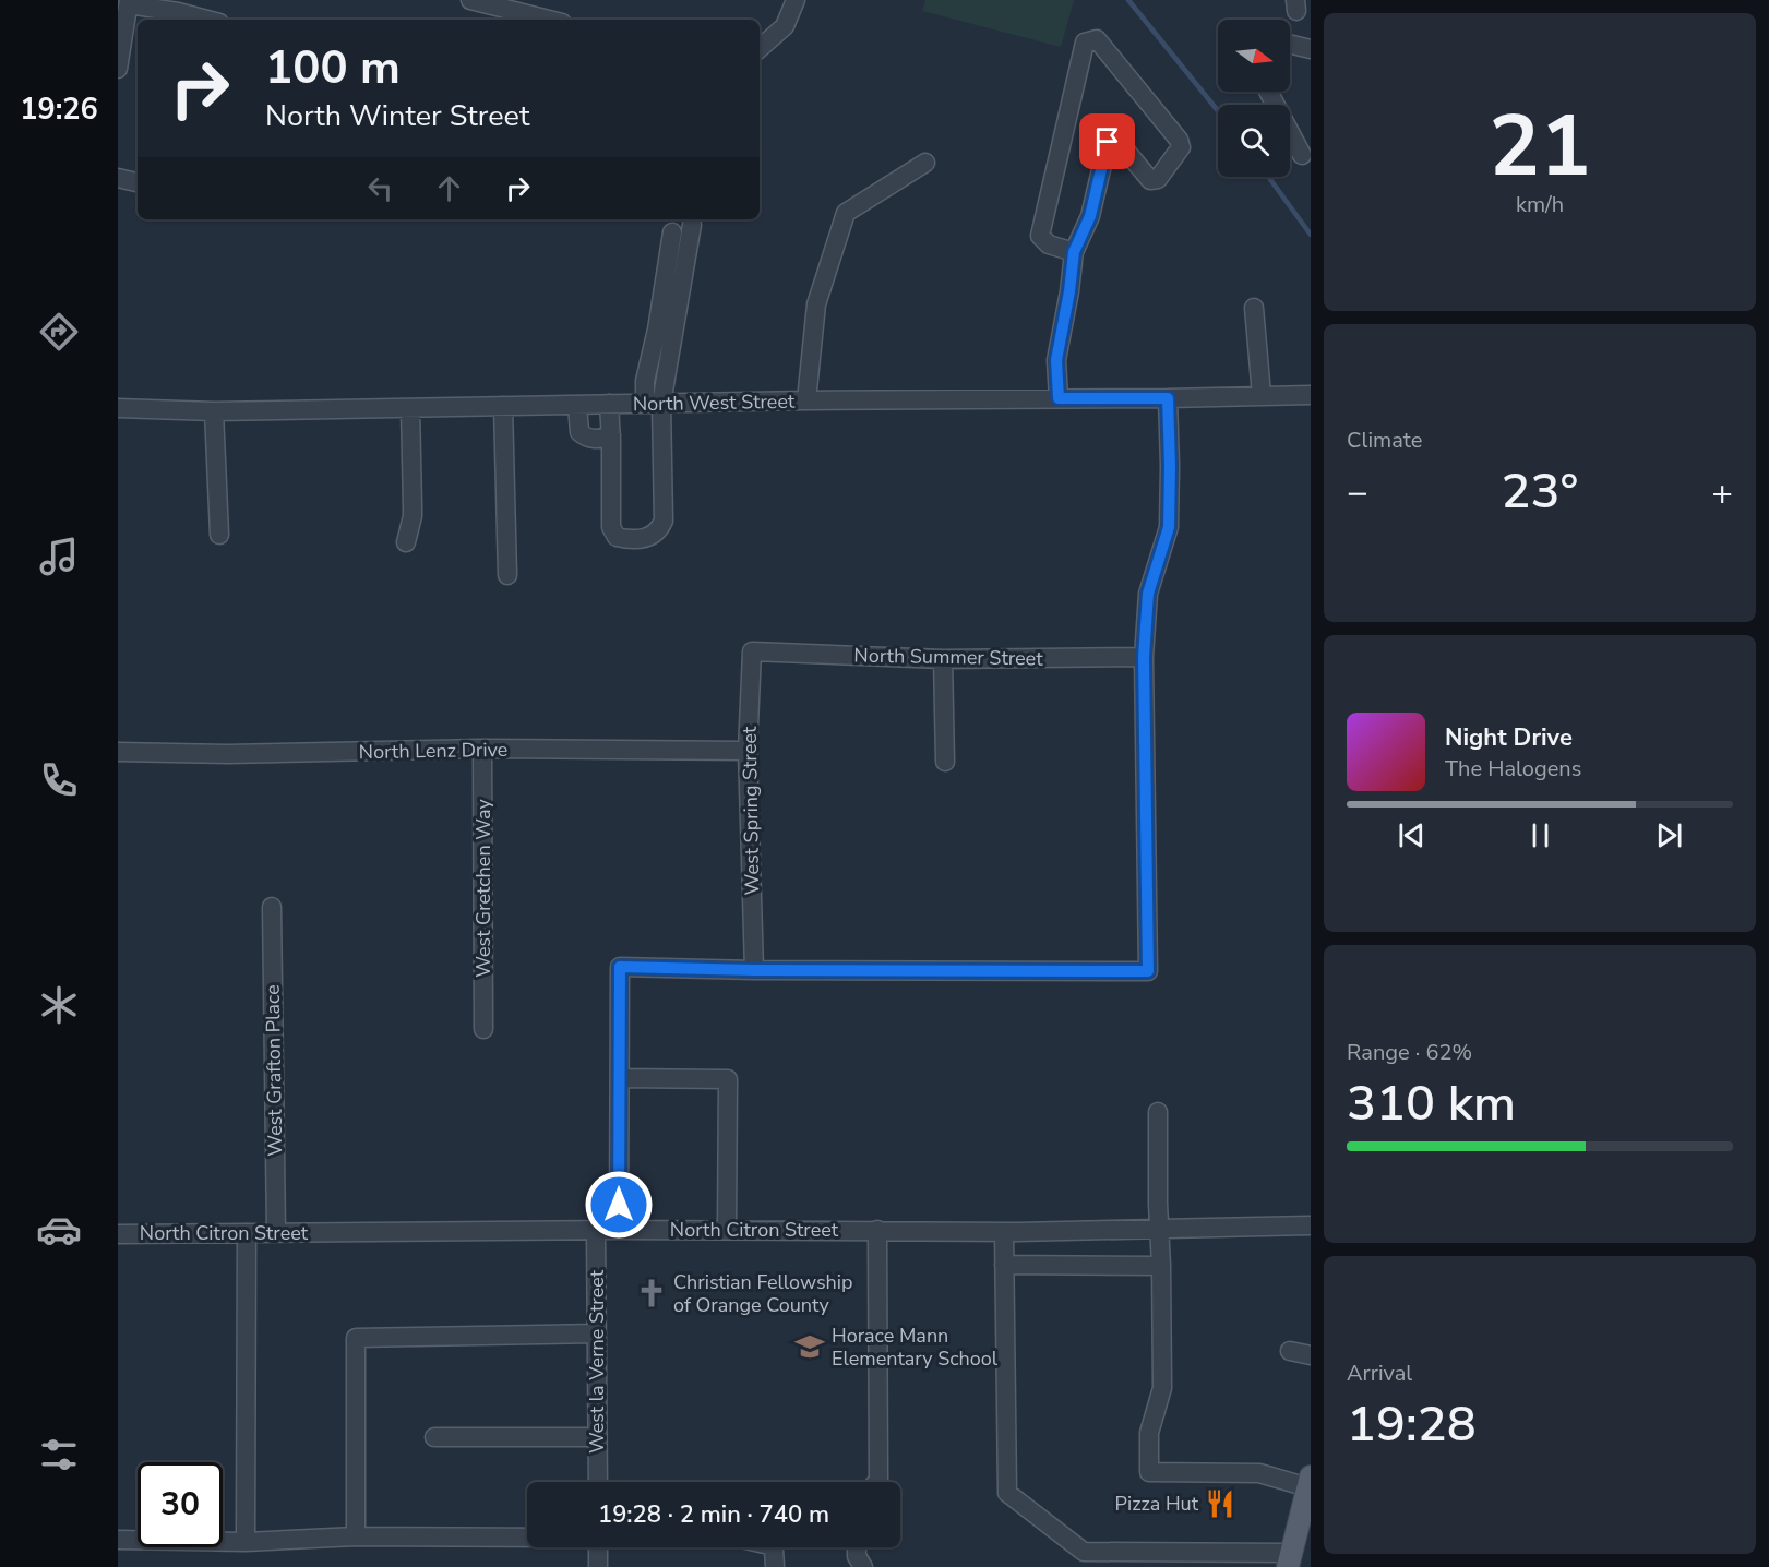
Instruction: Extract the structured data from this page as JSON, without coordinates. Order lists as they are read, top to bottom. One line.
{"streets":{"street":["North West Street","North Summer Street","North Lenz Drive","West Spring Street","West Gretchen Way","West Grafton Place","North Citron Street","West la Verne Street"]},"crossings":[["North Summer Street","West Spring Street"],["North Lenz Drive","West Spring Street"],["North Lenz Drive","West Gretchen Way"],["West Grafton Place","North Citron Street"],["North Citron Street","West la Verne Street"]],"places":{"church":["Christian Fellowship of Orange County"],"school or university":["Horace Mann Elementary School"],"restaurant":["Pizza Hut"]},"north":"right","page":{"tabs":"19:26","tile":[["21","km/h"],"Climate",["Range · 62%","310 km"],["Arrival","19:28"]],"turn":["100 m","North Winter Street"],"heat":["−","23°","+"],"song":["Night Drive","The Halogens"],"limit":"30","trip":"19:28 · 2 min · 740 m"}}
